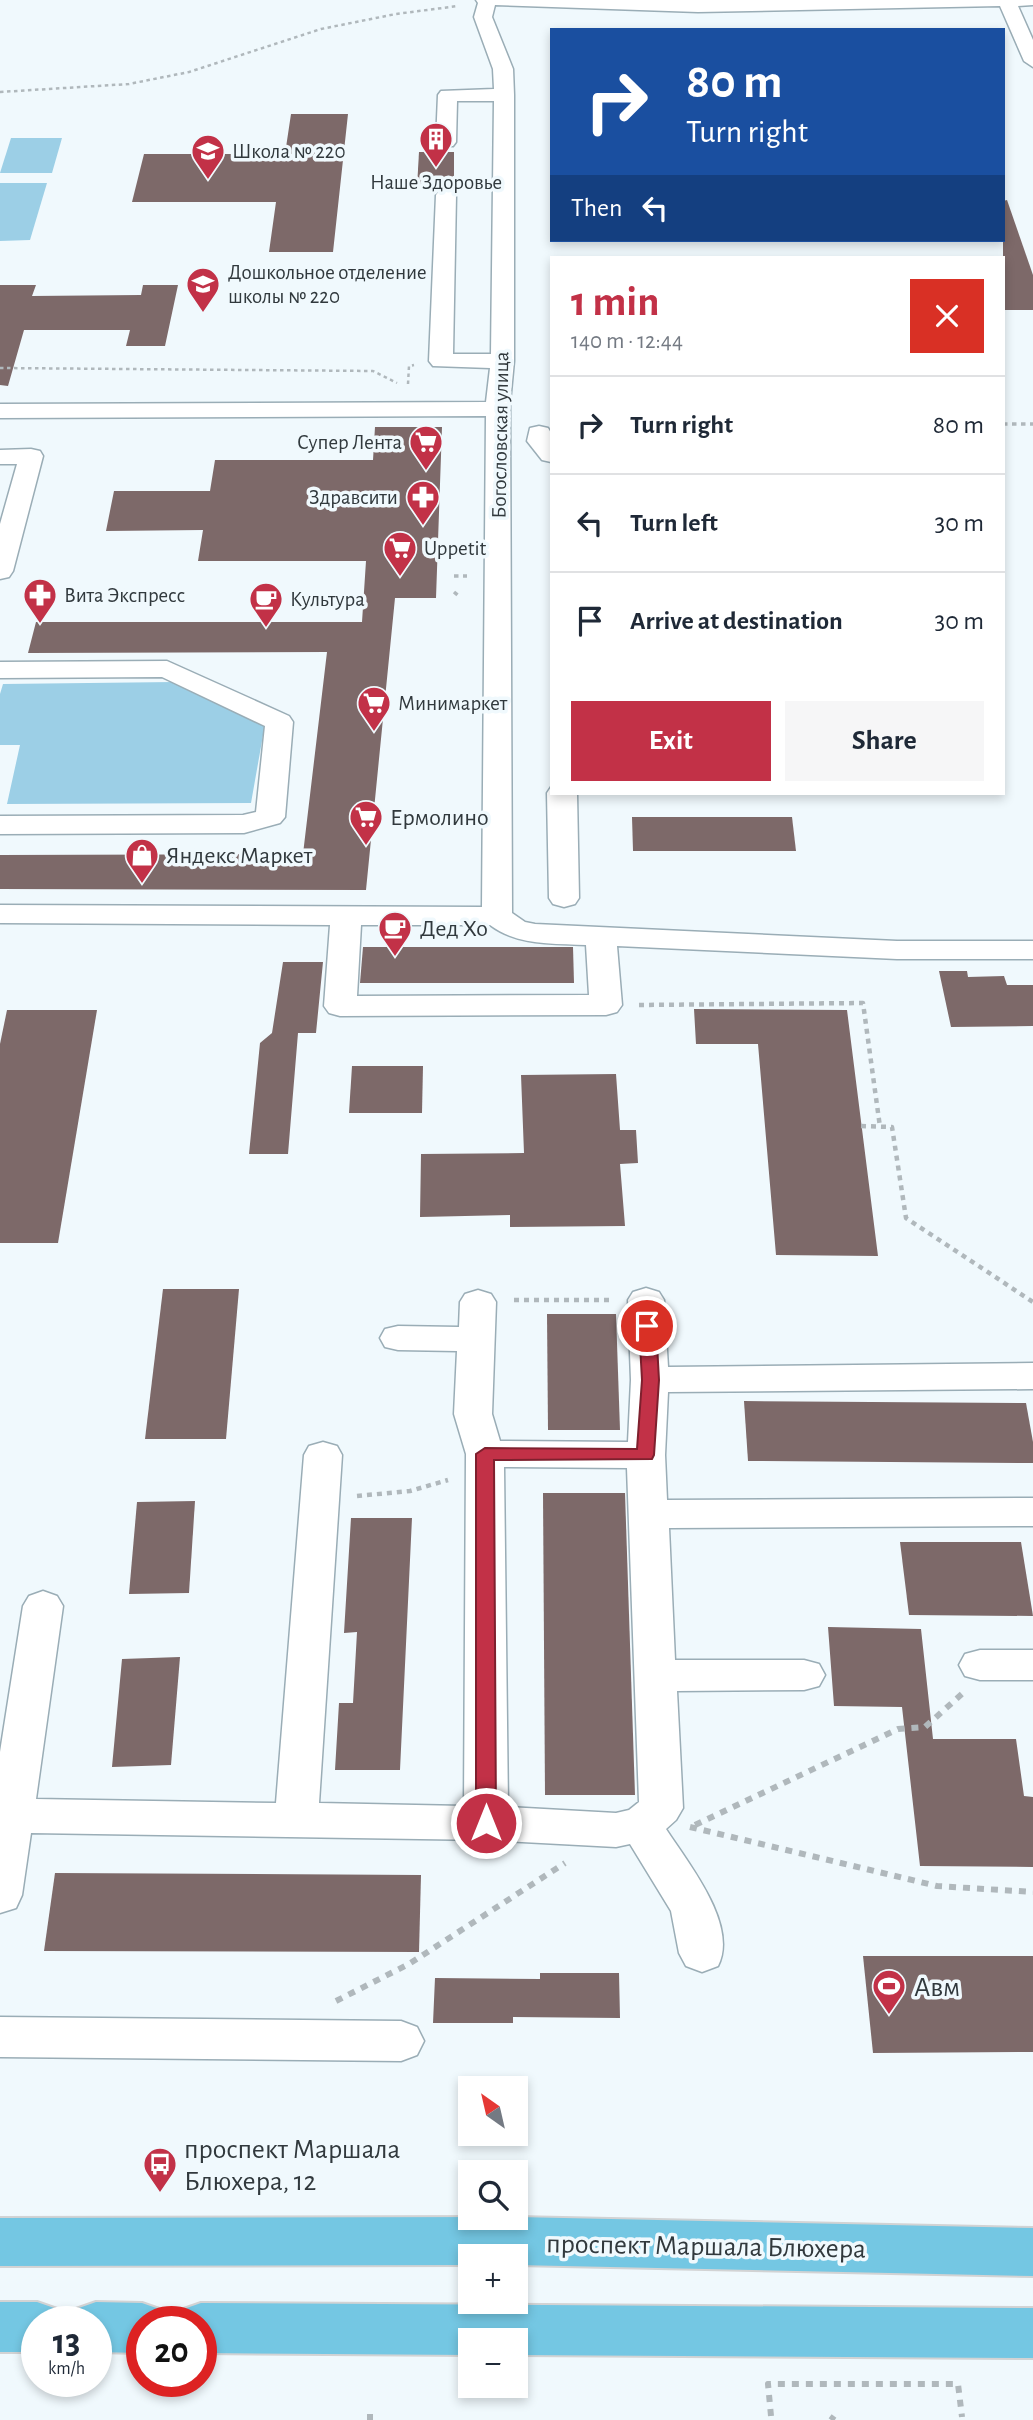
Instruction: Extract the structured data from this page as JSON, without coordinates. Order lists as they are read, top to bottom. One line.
{"streets":{"main road":["проспект Маршала Блюхера"],"street":["Богословская улица"]},"places":{"building":["Наше Здоровье"],"school or university":["Школа № 220","Дошкольное отделение школы № 220"],"supermarket":["Супер Лента","Uppetit","Минимаркет","Ермолино"],"pharmacy":["Здравсити","Вита Экспресс"],"cafe":["Культура","Дед Хо"],"shop":["Яндекс Маркет"],"sports":["Авм"],"bus stop":["проспект Маршала Блюхера, 12"]},"north":"top left","page":{"turn":["80 m","Turn right"],"then":"Then","heading":["1 min","140 m · 12:44"],"list":[{"name":"Turn right","value":"80 m"},{"name":"Turn left","value":"30 m"},{"name":"Arrive at destination","value":"30 m"}],"buttons":["Exit","Share"],"map_buttons":["+","−"],"speed":"13 km/h","limit":"20"}}
